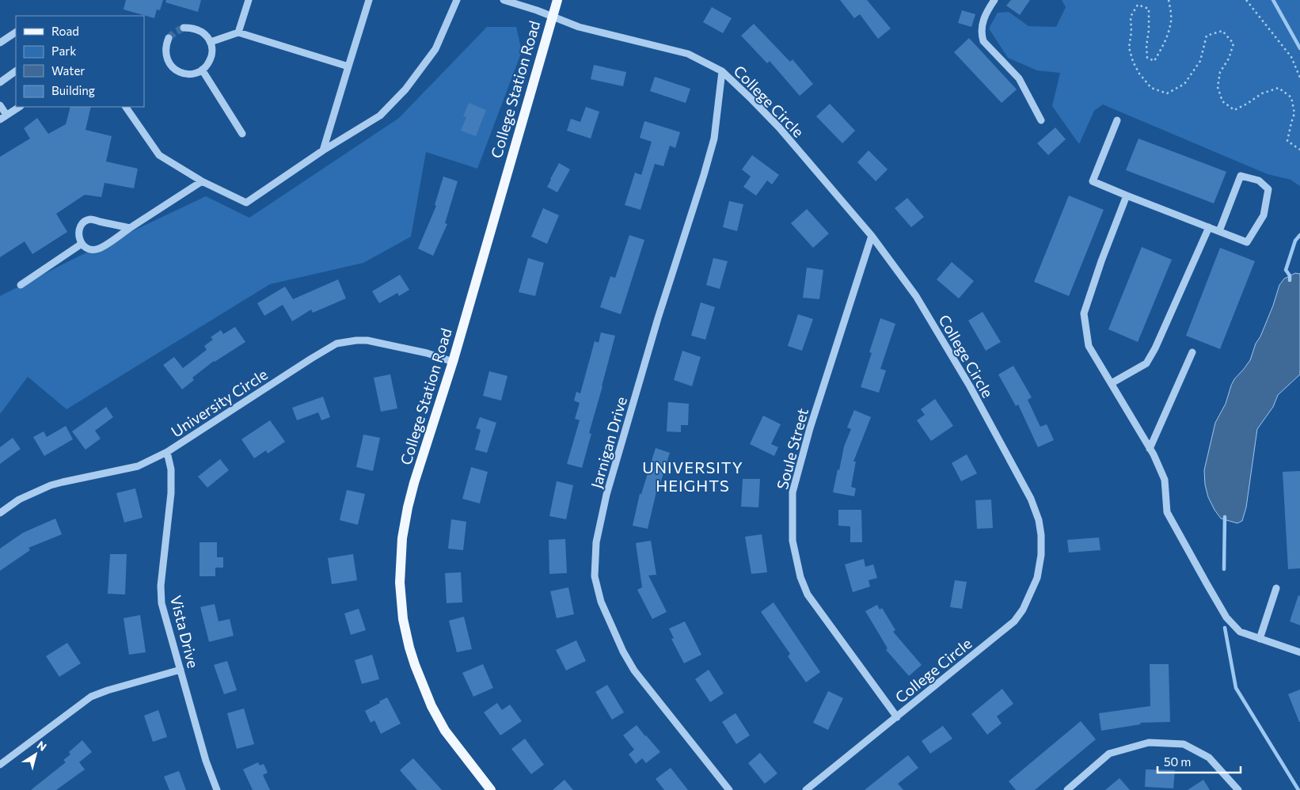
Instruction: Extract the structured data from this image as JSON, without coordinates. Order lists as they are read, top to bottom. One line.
{"streets":{"main road":["College Station Road"],"street":["College Circle","University Circle","Jarnigan Drive","Soule Street","Vista Drive"]},"crossings":[["College Station Road","College Circle"],["College Station Road","University Circle"],["College Circle","Jarnigan Drive"],["College Circle","Soule Street"],["University Circle","Vista Drive"]],"districts":["UNIVERSITY HEIGHTS"],"legend":["Road","Park","Water","Building"],"scale_bar":"50 m","north":"top right"}
